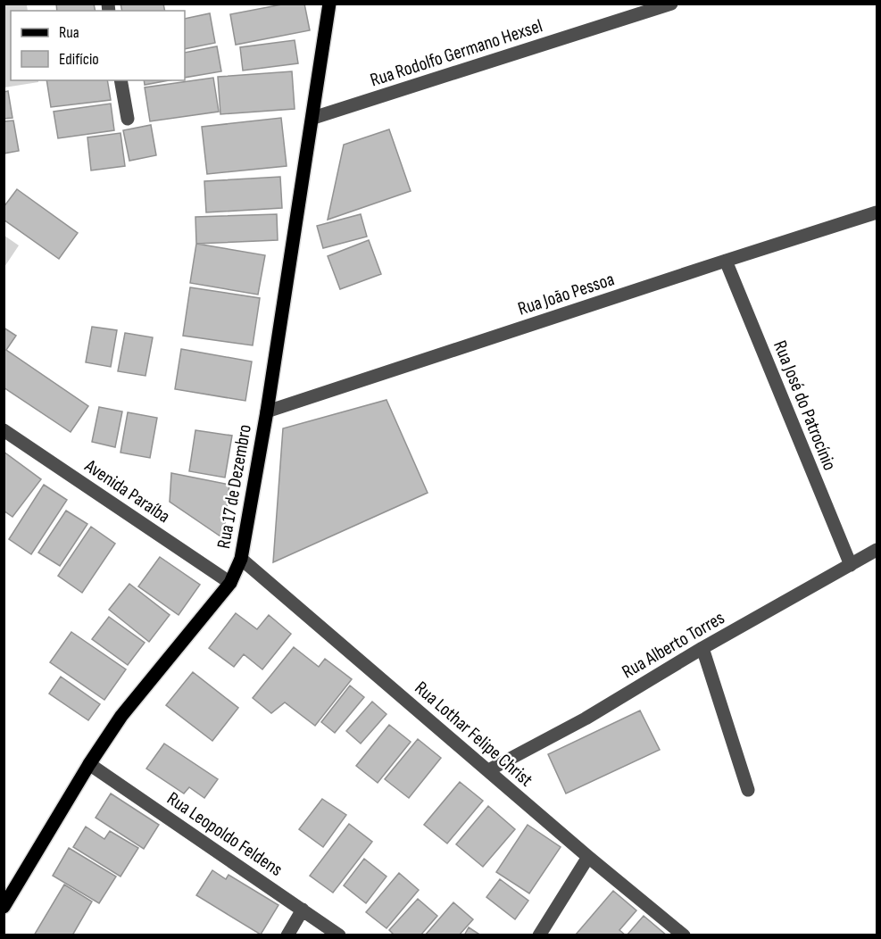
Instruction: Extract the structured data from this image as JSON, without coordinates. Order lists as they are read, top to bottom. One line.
{"streets":{"main road":["Rua 17 de Dezembro"],"street":["Rua Rodolfo Germano Hexsel","Rua João Pessoa","Rua José do Patrocínio","Avenida Paraíba","Rua Alberto Torres","Rua Lothar Felipe Christ","Rua Leopoldo Feldens"]},"crossings":[["Rua Rodolfo Germano Hexsel","Rua 17 de Dezembro"],["Rua João Pessoa","Rua José do Patrocínio"],["Rua João Pessoa","Rua 17 de Dezembro"],["Rua José do Patrocínio","Rua Alberto Torres"],["Rua 17 de Dezembro","Avenida Paraíba"],["Rua 17 de Dezembro","Rua Lothar Felipe Christ"],["Rua 17 de Dezembro","Rua Leopoldo Feldens"],["Rua Alberto Torres","Rua Lothar Felipe Christ"]],"legend":["Rua","Edifício"]}
